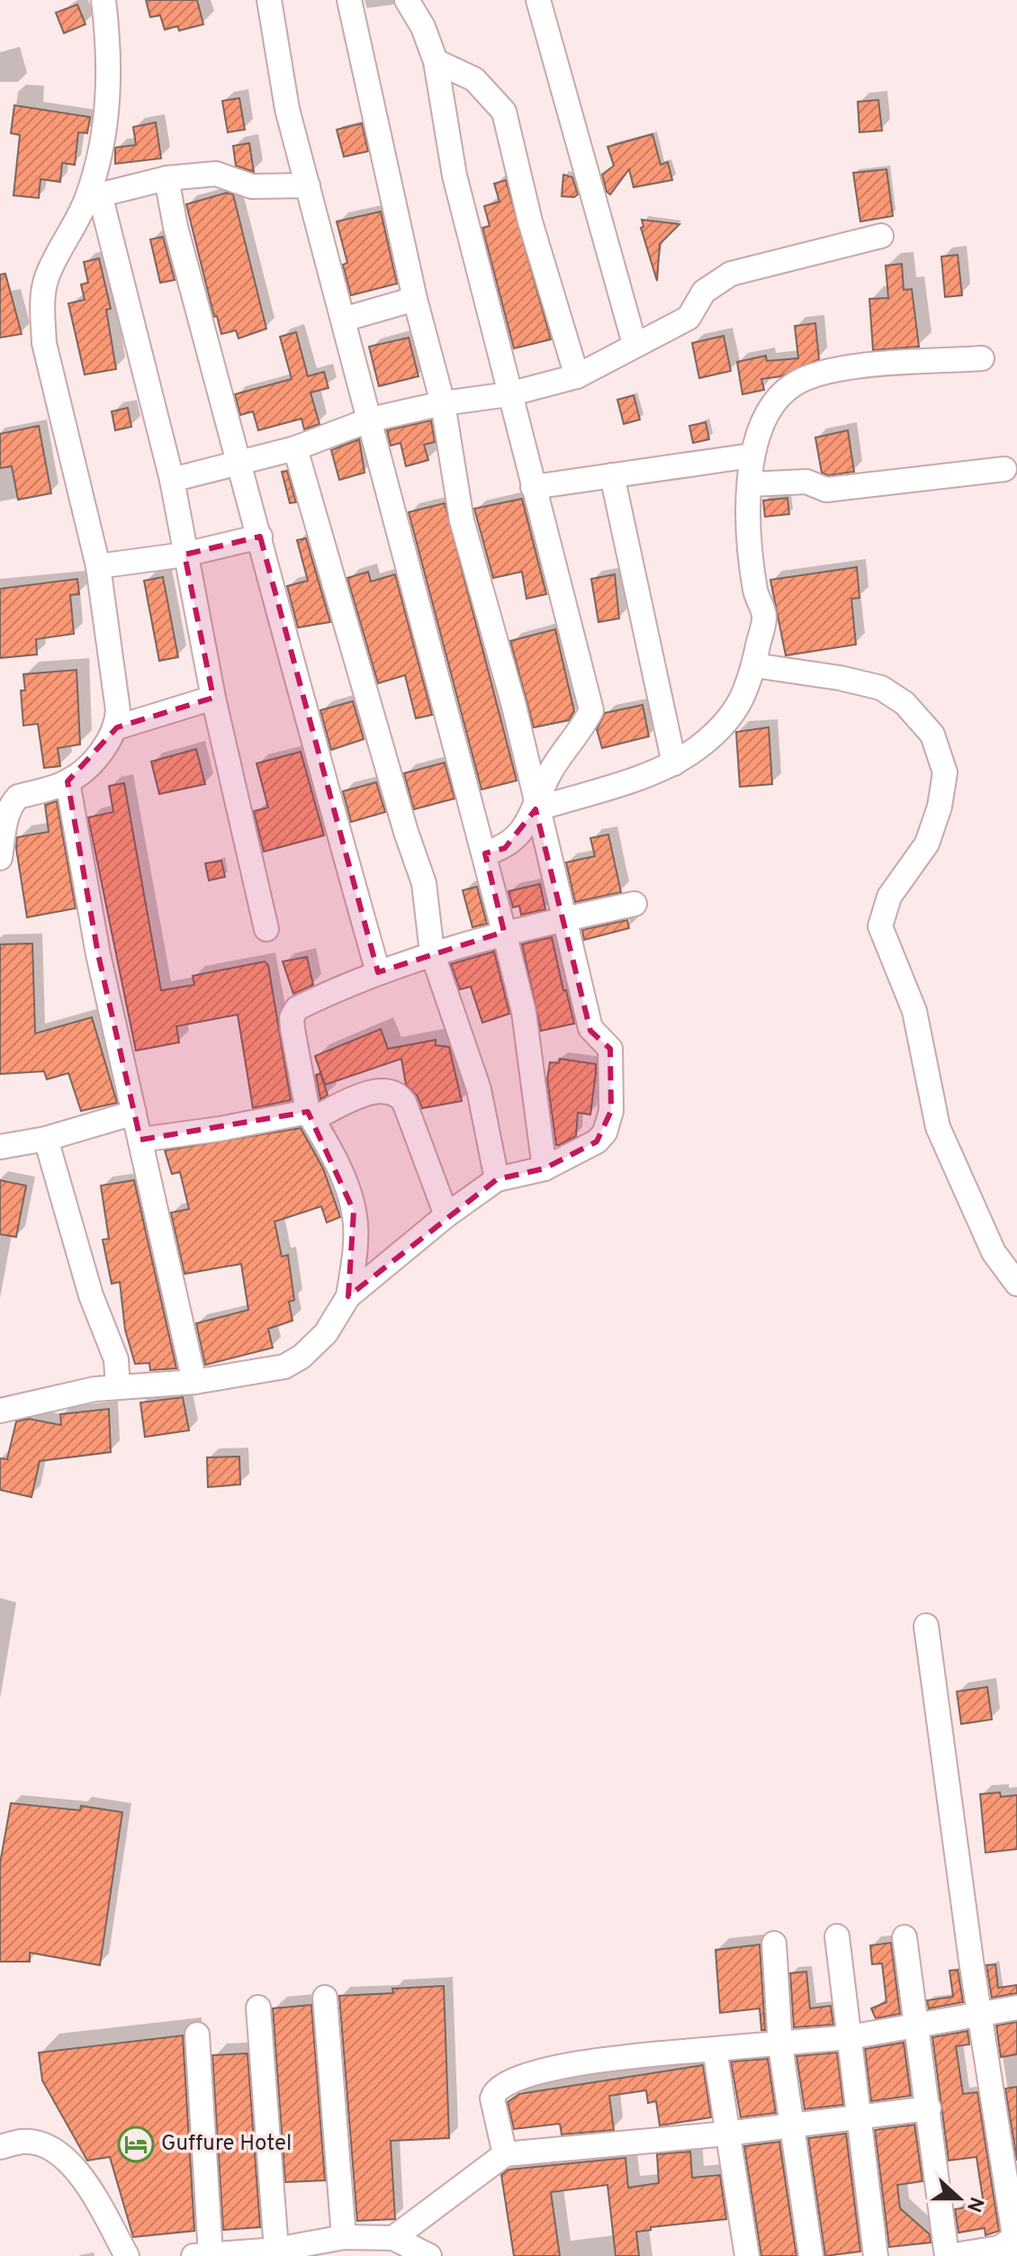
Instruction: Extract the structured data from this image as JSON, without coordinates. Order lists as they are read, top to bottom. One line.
{"places":{"hotel":["Guffure Hotel"]},"north":"right"}
